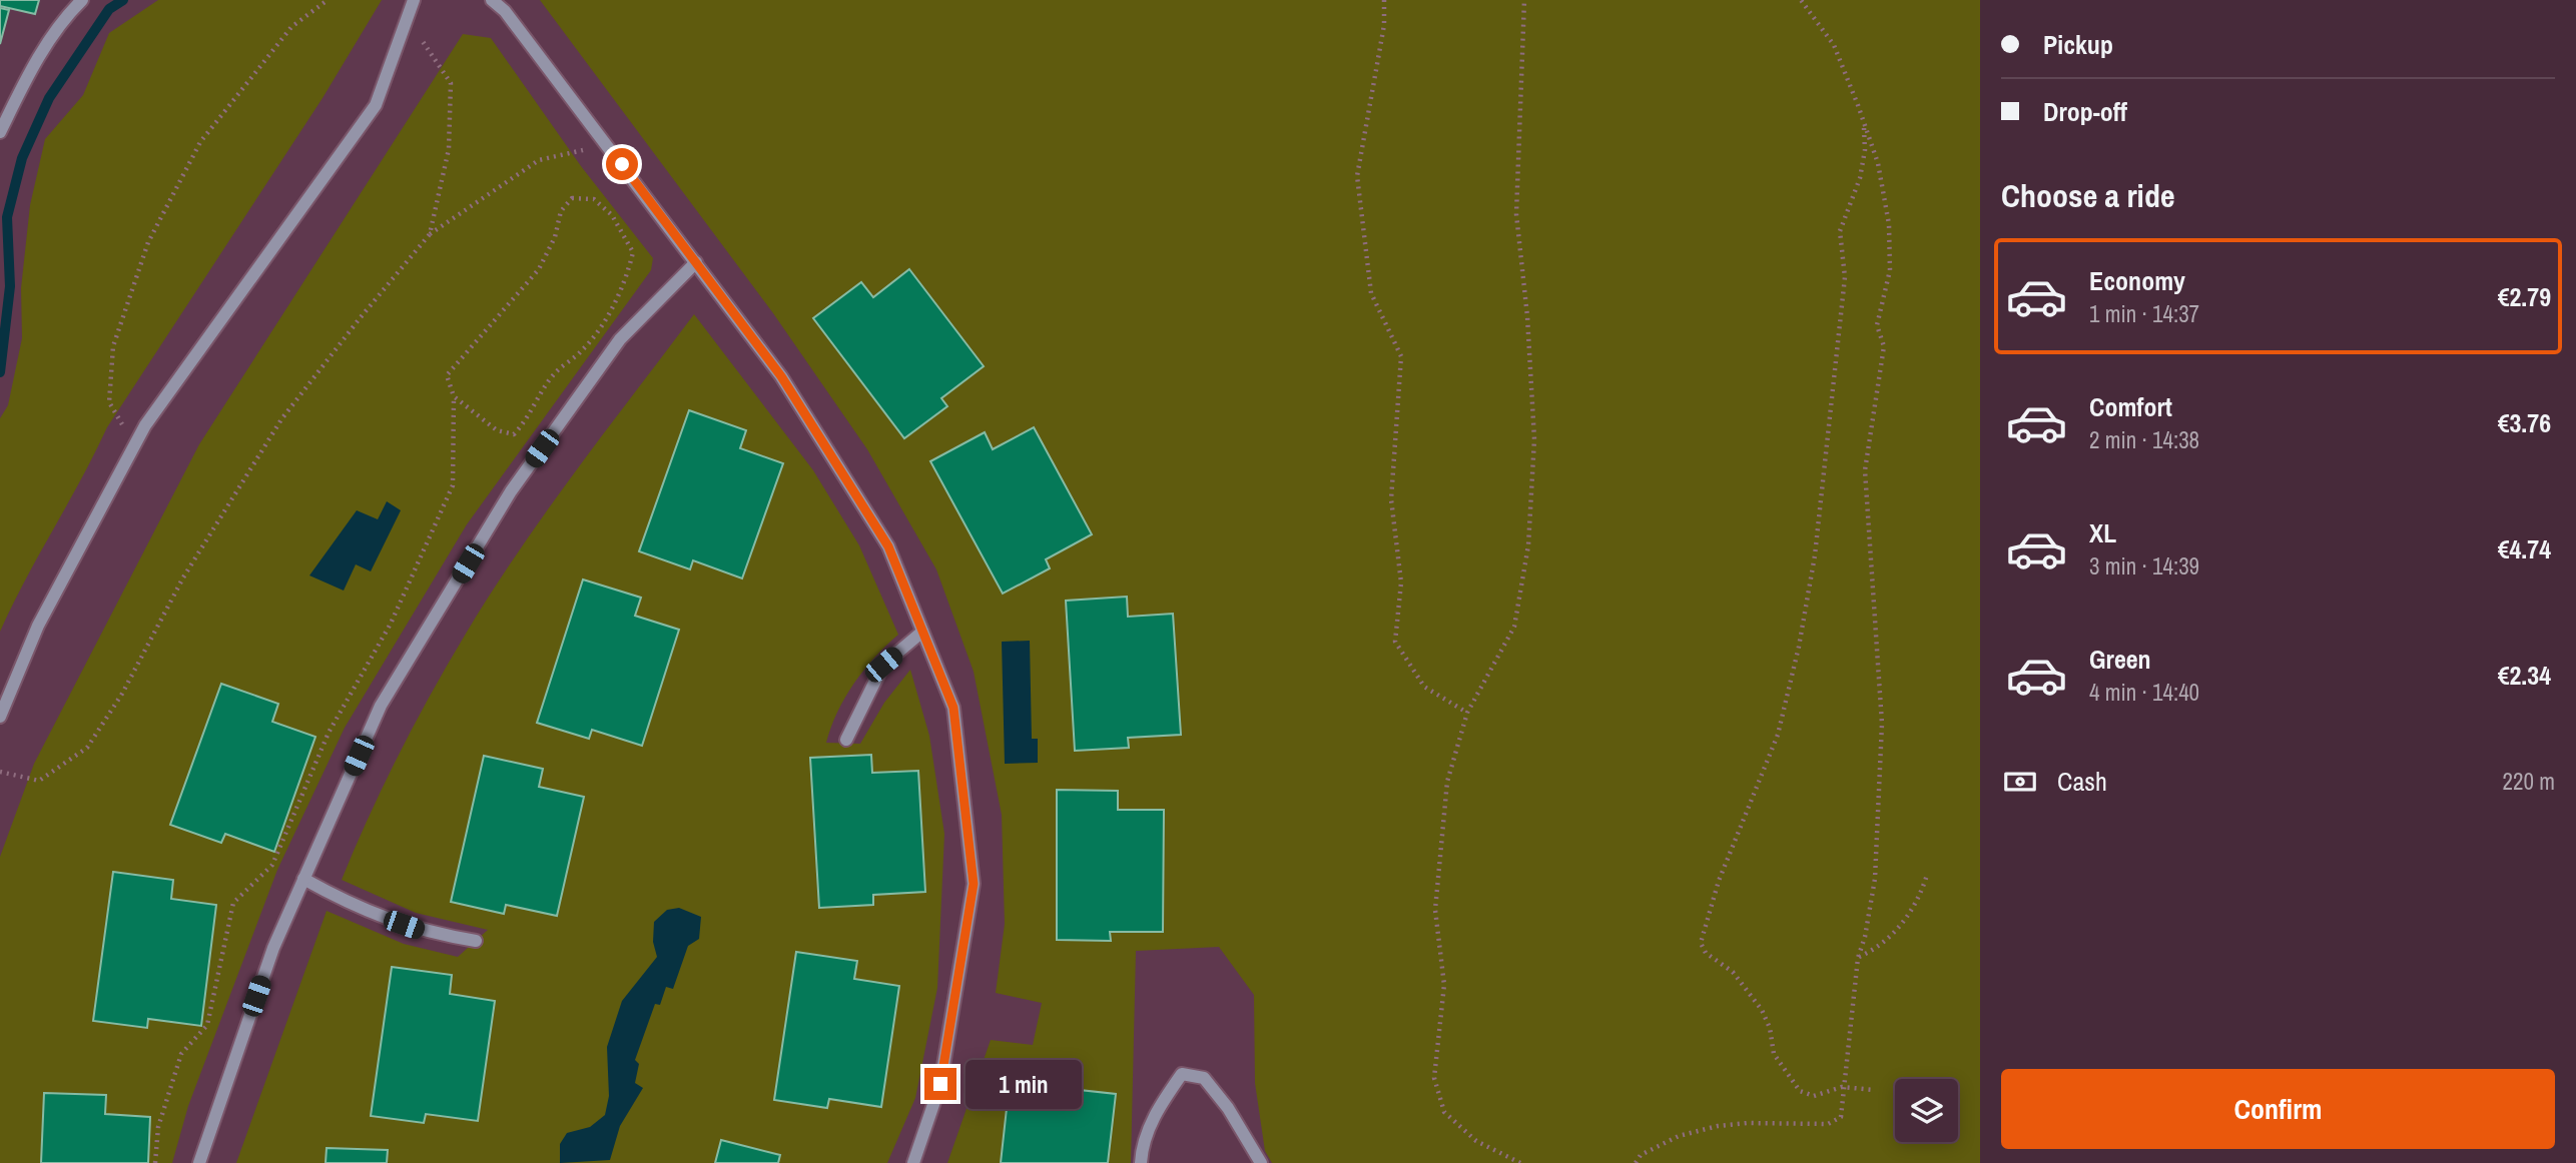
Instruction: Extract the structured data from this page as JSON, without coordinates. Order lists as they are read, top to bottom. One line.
{"page":{"banner":["Pickup","Drop-off"],"heading":"Choose a ride","list":[{"name":"Economy","note":"1 min · 14:37","value":"€2.79"},{"name":"Comfort","note":"2 min · 14:38","value":"€3.76"},{"name":"XL","note":"3 min · 14:39","value":"€4.74"},{"name":"Green","note":"4 min · 14:40","value":"€2.34"}],"pay":["Cash","220 m"],"buttons":"Confirm","bubble":"1 min"}}
